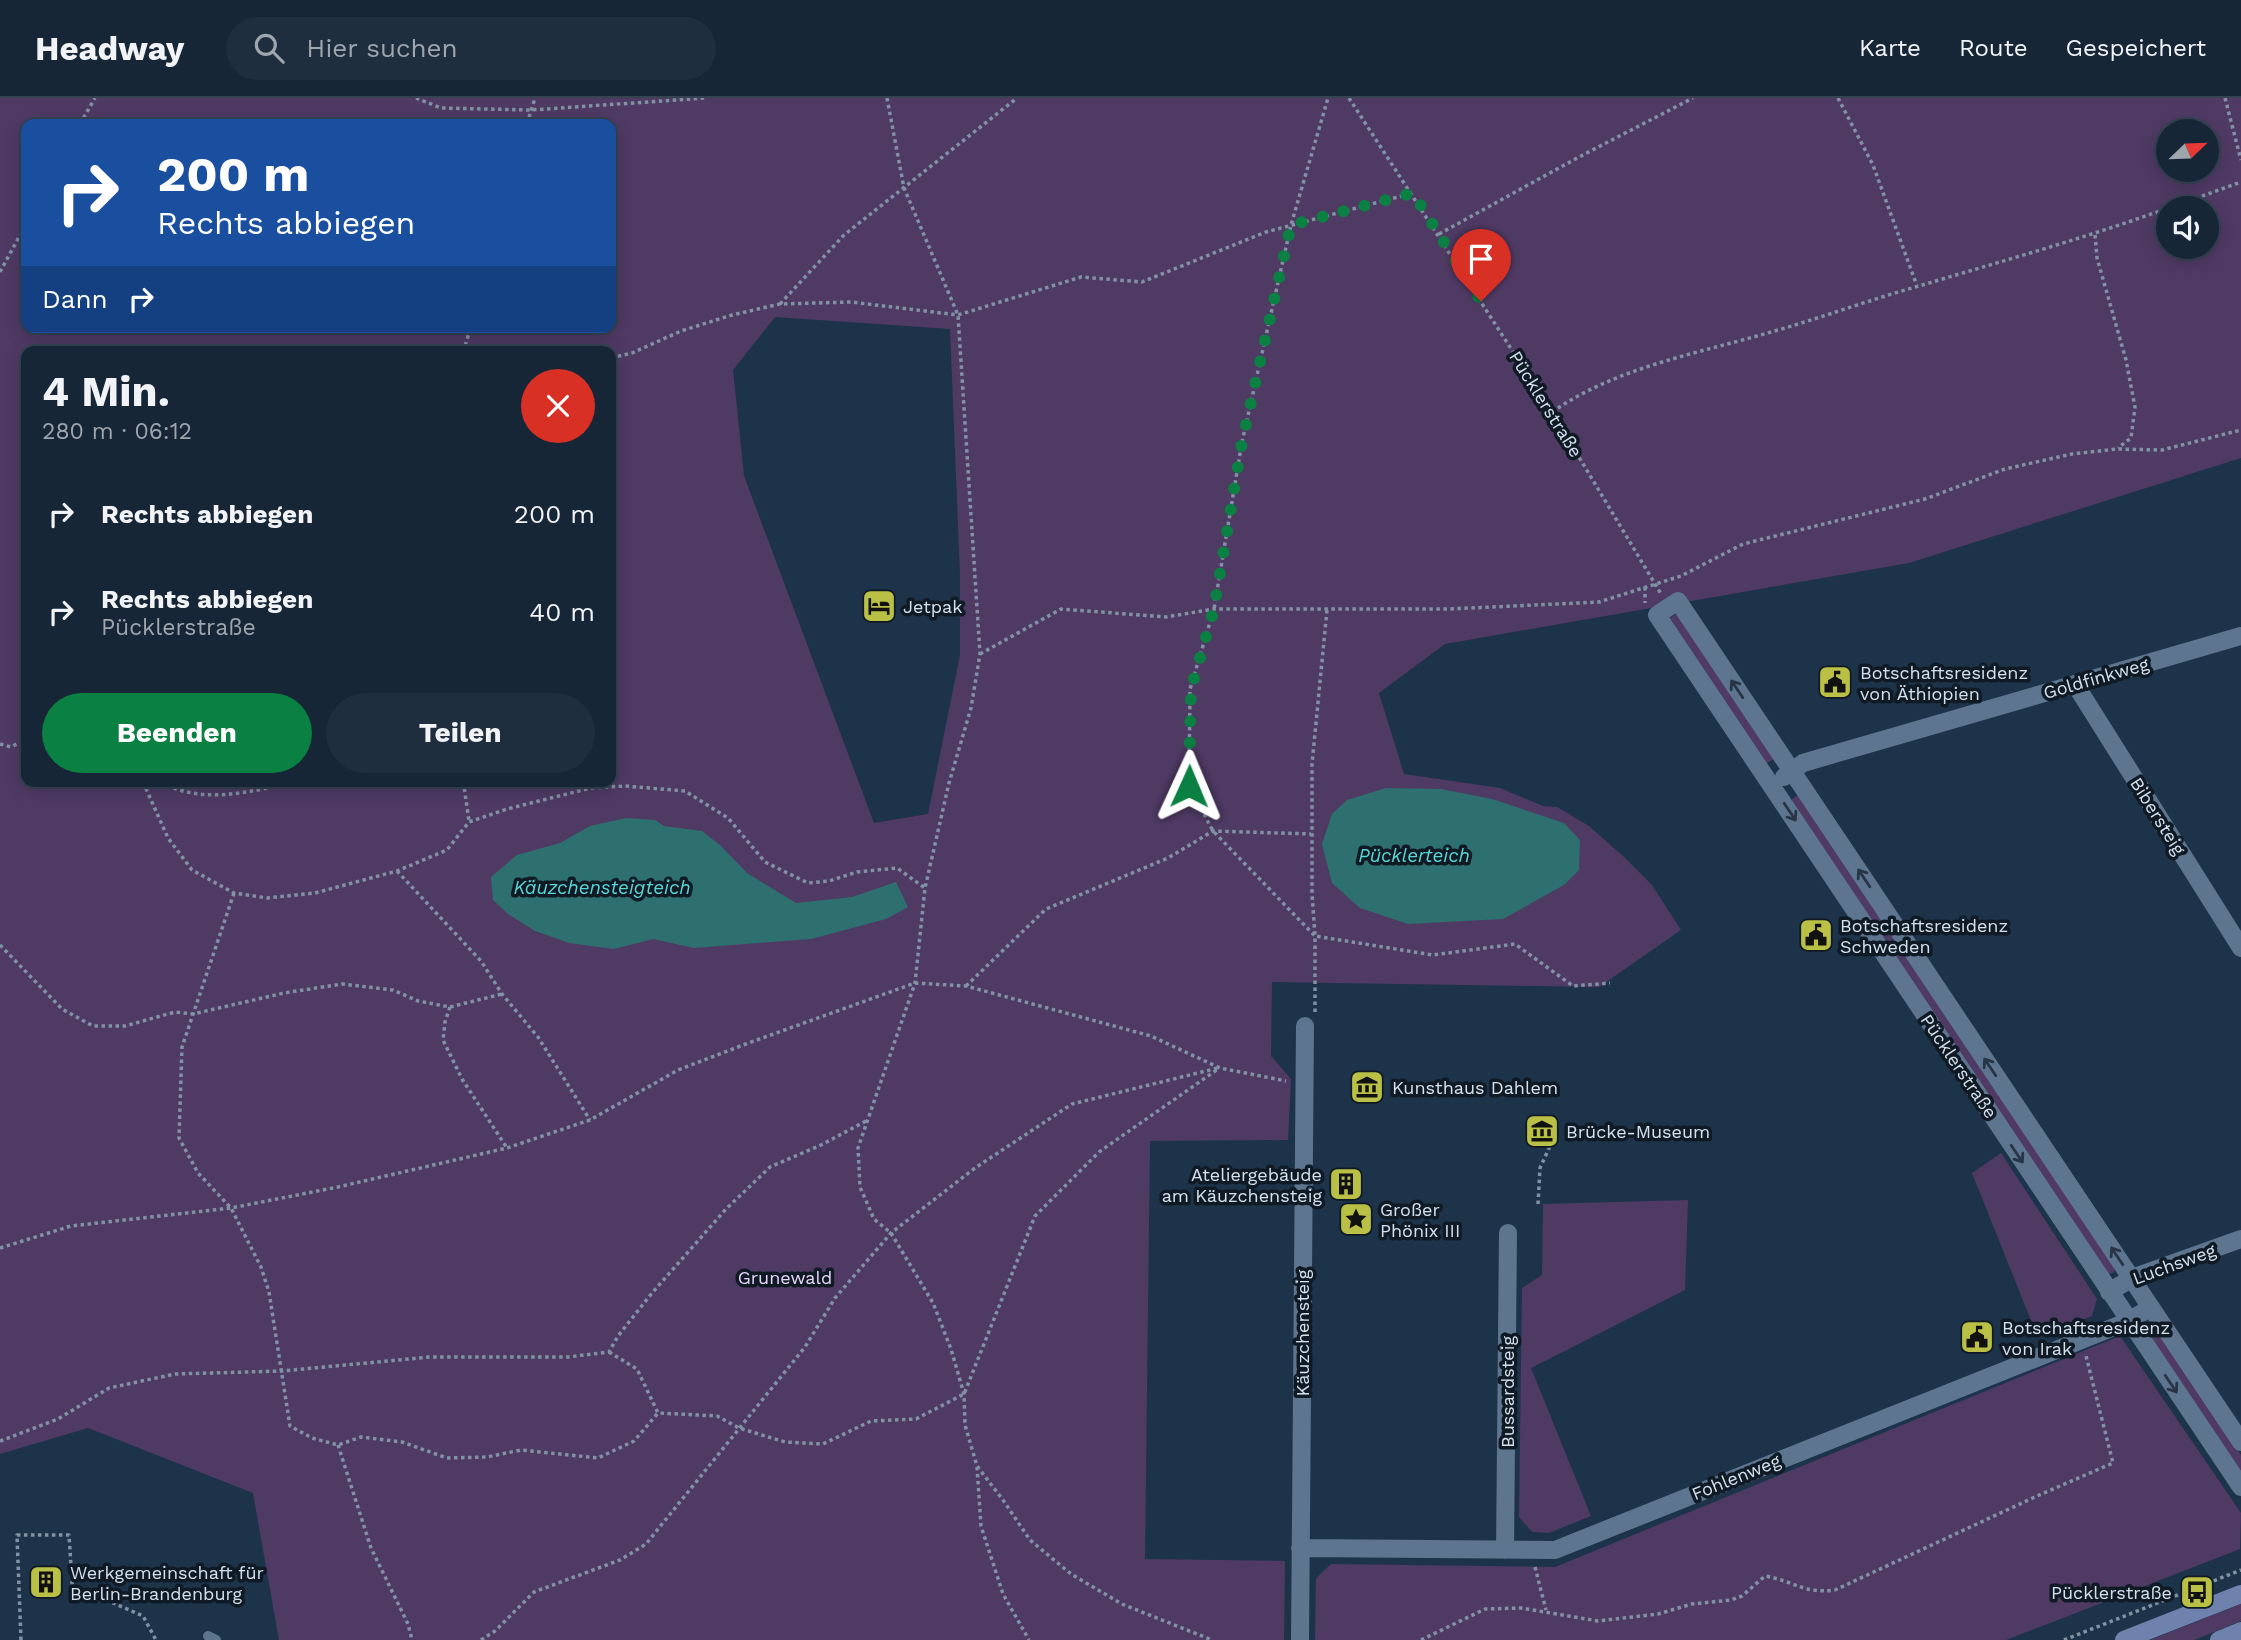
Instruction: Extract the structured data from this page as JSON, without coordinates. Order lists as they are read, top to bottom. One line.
{"streets":{"street":["Pücklerstraße","Goldfinkweg","Bibersteig","Luchsweg","Käuzchensteig","Bussardsteig","Fohlenweg"]},"crossings":[["Pücklerstraße","Goldfinkweg"],["Pücklerstraße","Luchsweg"],["Pücklerstraße","Fohlenweg"],["Goldfinkweg","Bibersteig"],["Käuzchensteig","Fohlenweg"],["Bussardsteig","Fohlenweg"]],"water":["Pücklerteich","Käuzchensteigteich"],"parks":["Grunewald"],"places":{"hotel":["Jetpak"],"public building":["Botschaftsresidenz von Äthiopien","Botschaftsresidenz Schweden","Botschaftsresidenz von Irak"],"museum":["Kunsthaus Dahlem","Brücke-Museum"],"building":["Ateliergebäude am Käuzchensteig","Werkgemeinschaft für Berlin-Brandenburg"],"place":["Großer Phönix III"],"bus stop":["Pücklerstraße"]},"north":"top right","page":{"header":"Headway","search":"Hier suchen","nav":["Karte","Route","Gespeichert"],"turn":["200 m","Rechts abbiegen"],"then":"Dann","heading":["4 Min.","280 m · 06:12"],"list":[{"name":"Rechts abbiegen","value":"200 m"},{"name":"Rechts abbiegen","note":"Pücklerstraße","value":"40 m"}],"buttons":["Beenden","Teilen"]}}
